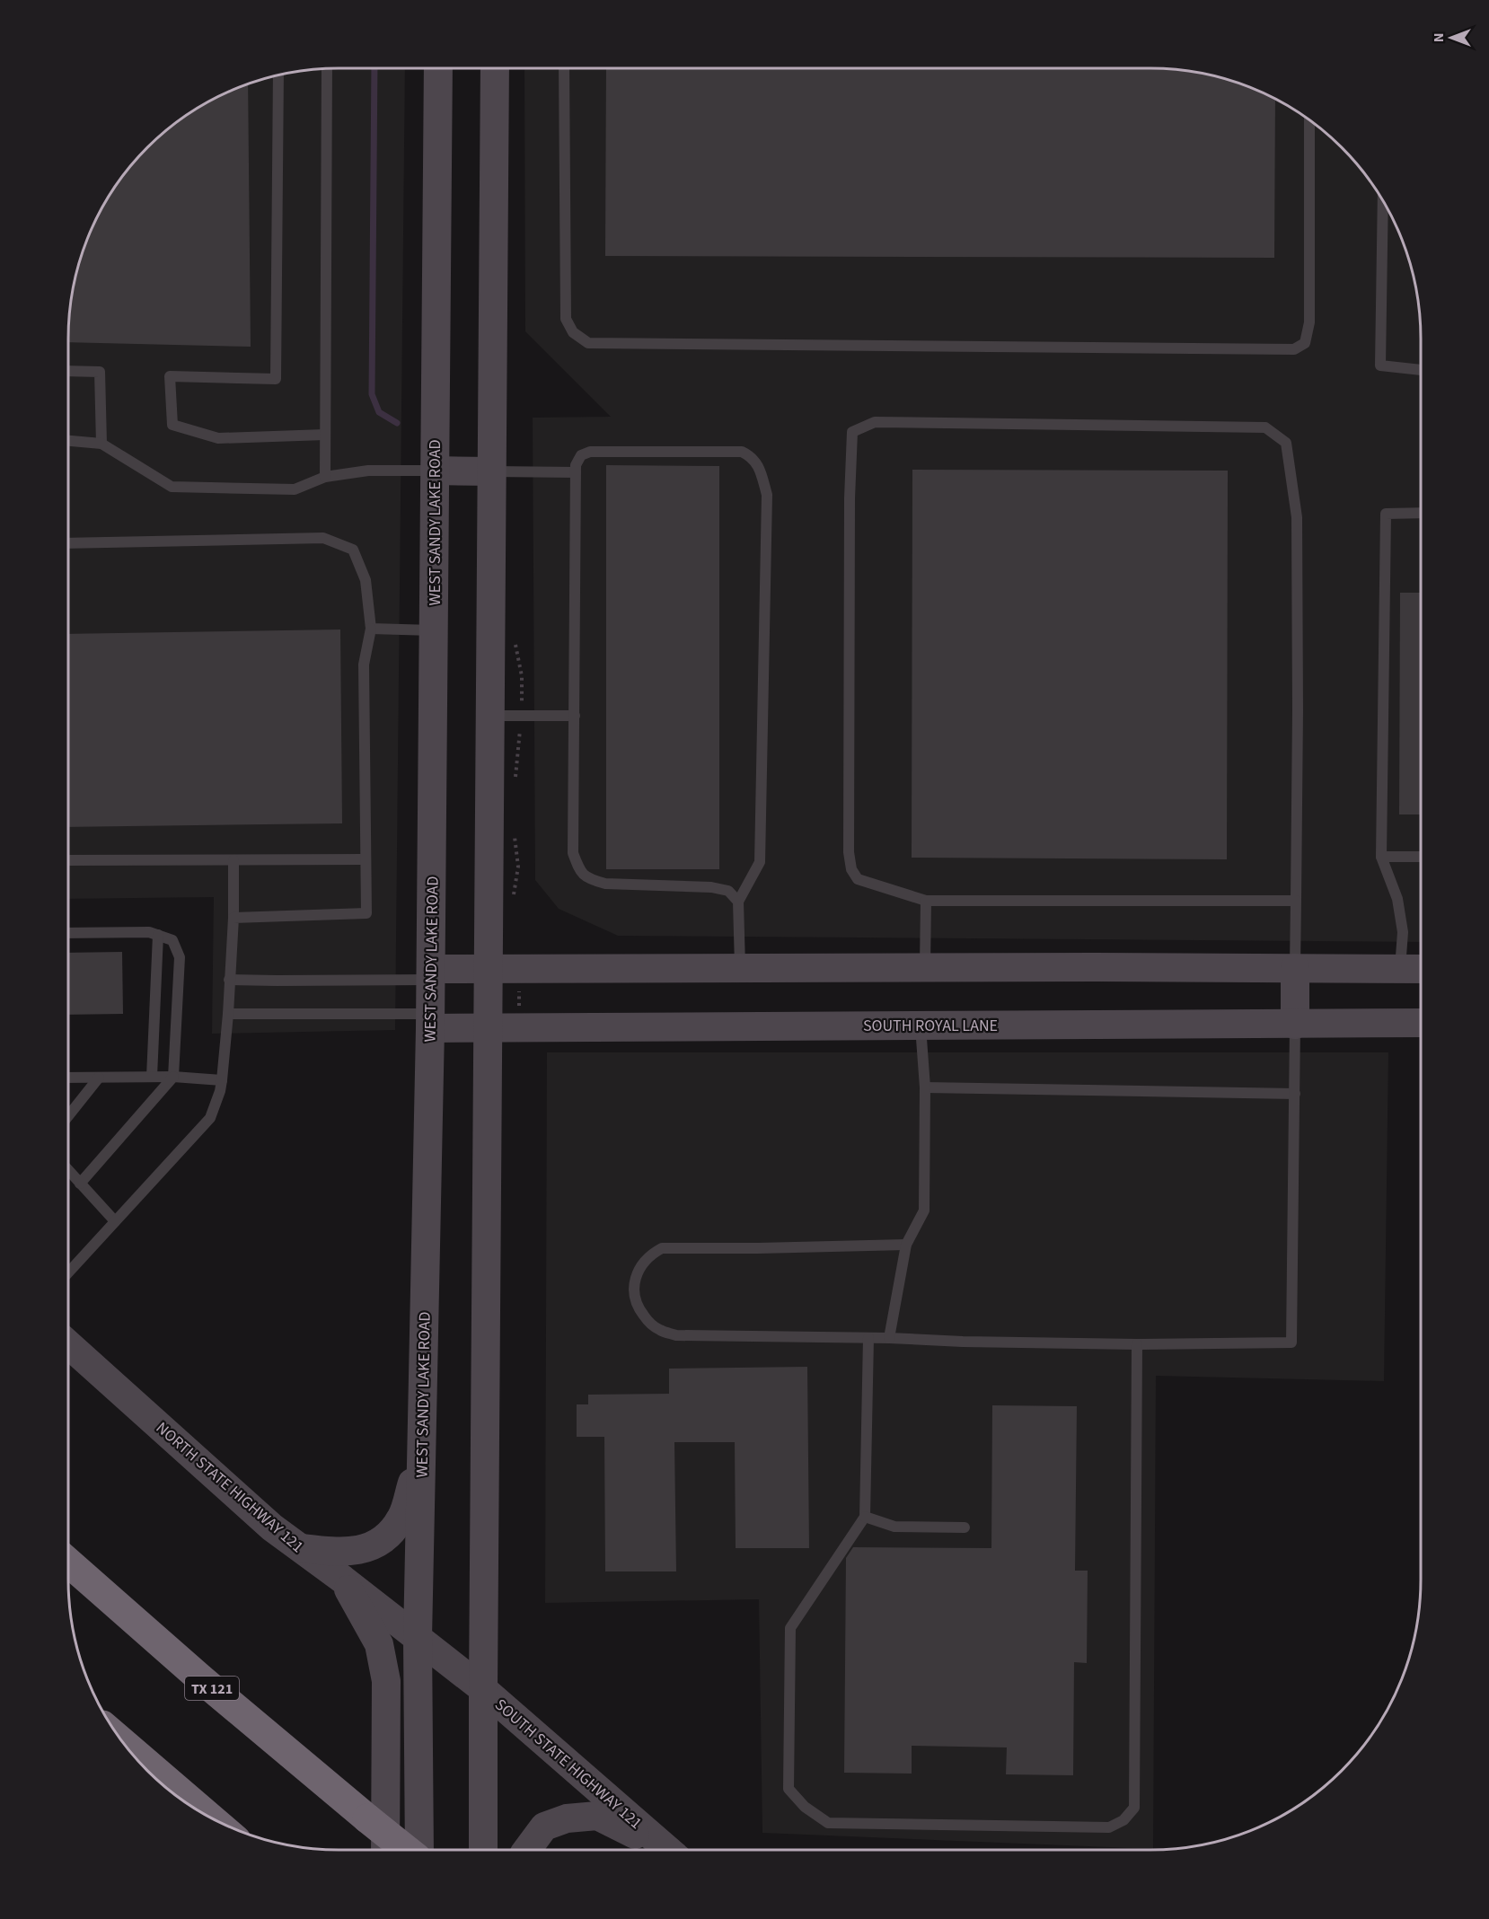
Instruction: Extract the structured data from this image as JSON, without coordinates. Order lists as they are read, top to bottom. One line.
{"streets":{"highway":["TX 121"],"main road":["WEST SANDY LAKE ROAD","SOUTH ROYAL LANE","NORTH STATE HIGHWAY 121","SOUTH STATE HIGHWAY 121"]},"crossings":[["WEST SANDY LAKE ROAD","SOUTH ROYAL LANE"],["WEST SANDY LAKE ROAD","NORTH STATE HIGHWAY 121"],["NORTH STATE HIGHWAY 121","SOUTH STATE HIGHWAY 121"]],"north":"left"}
